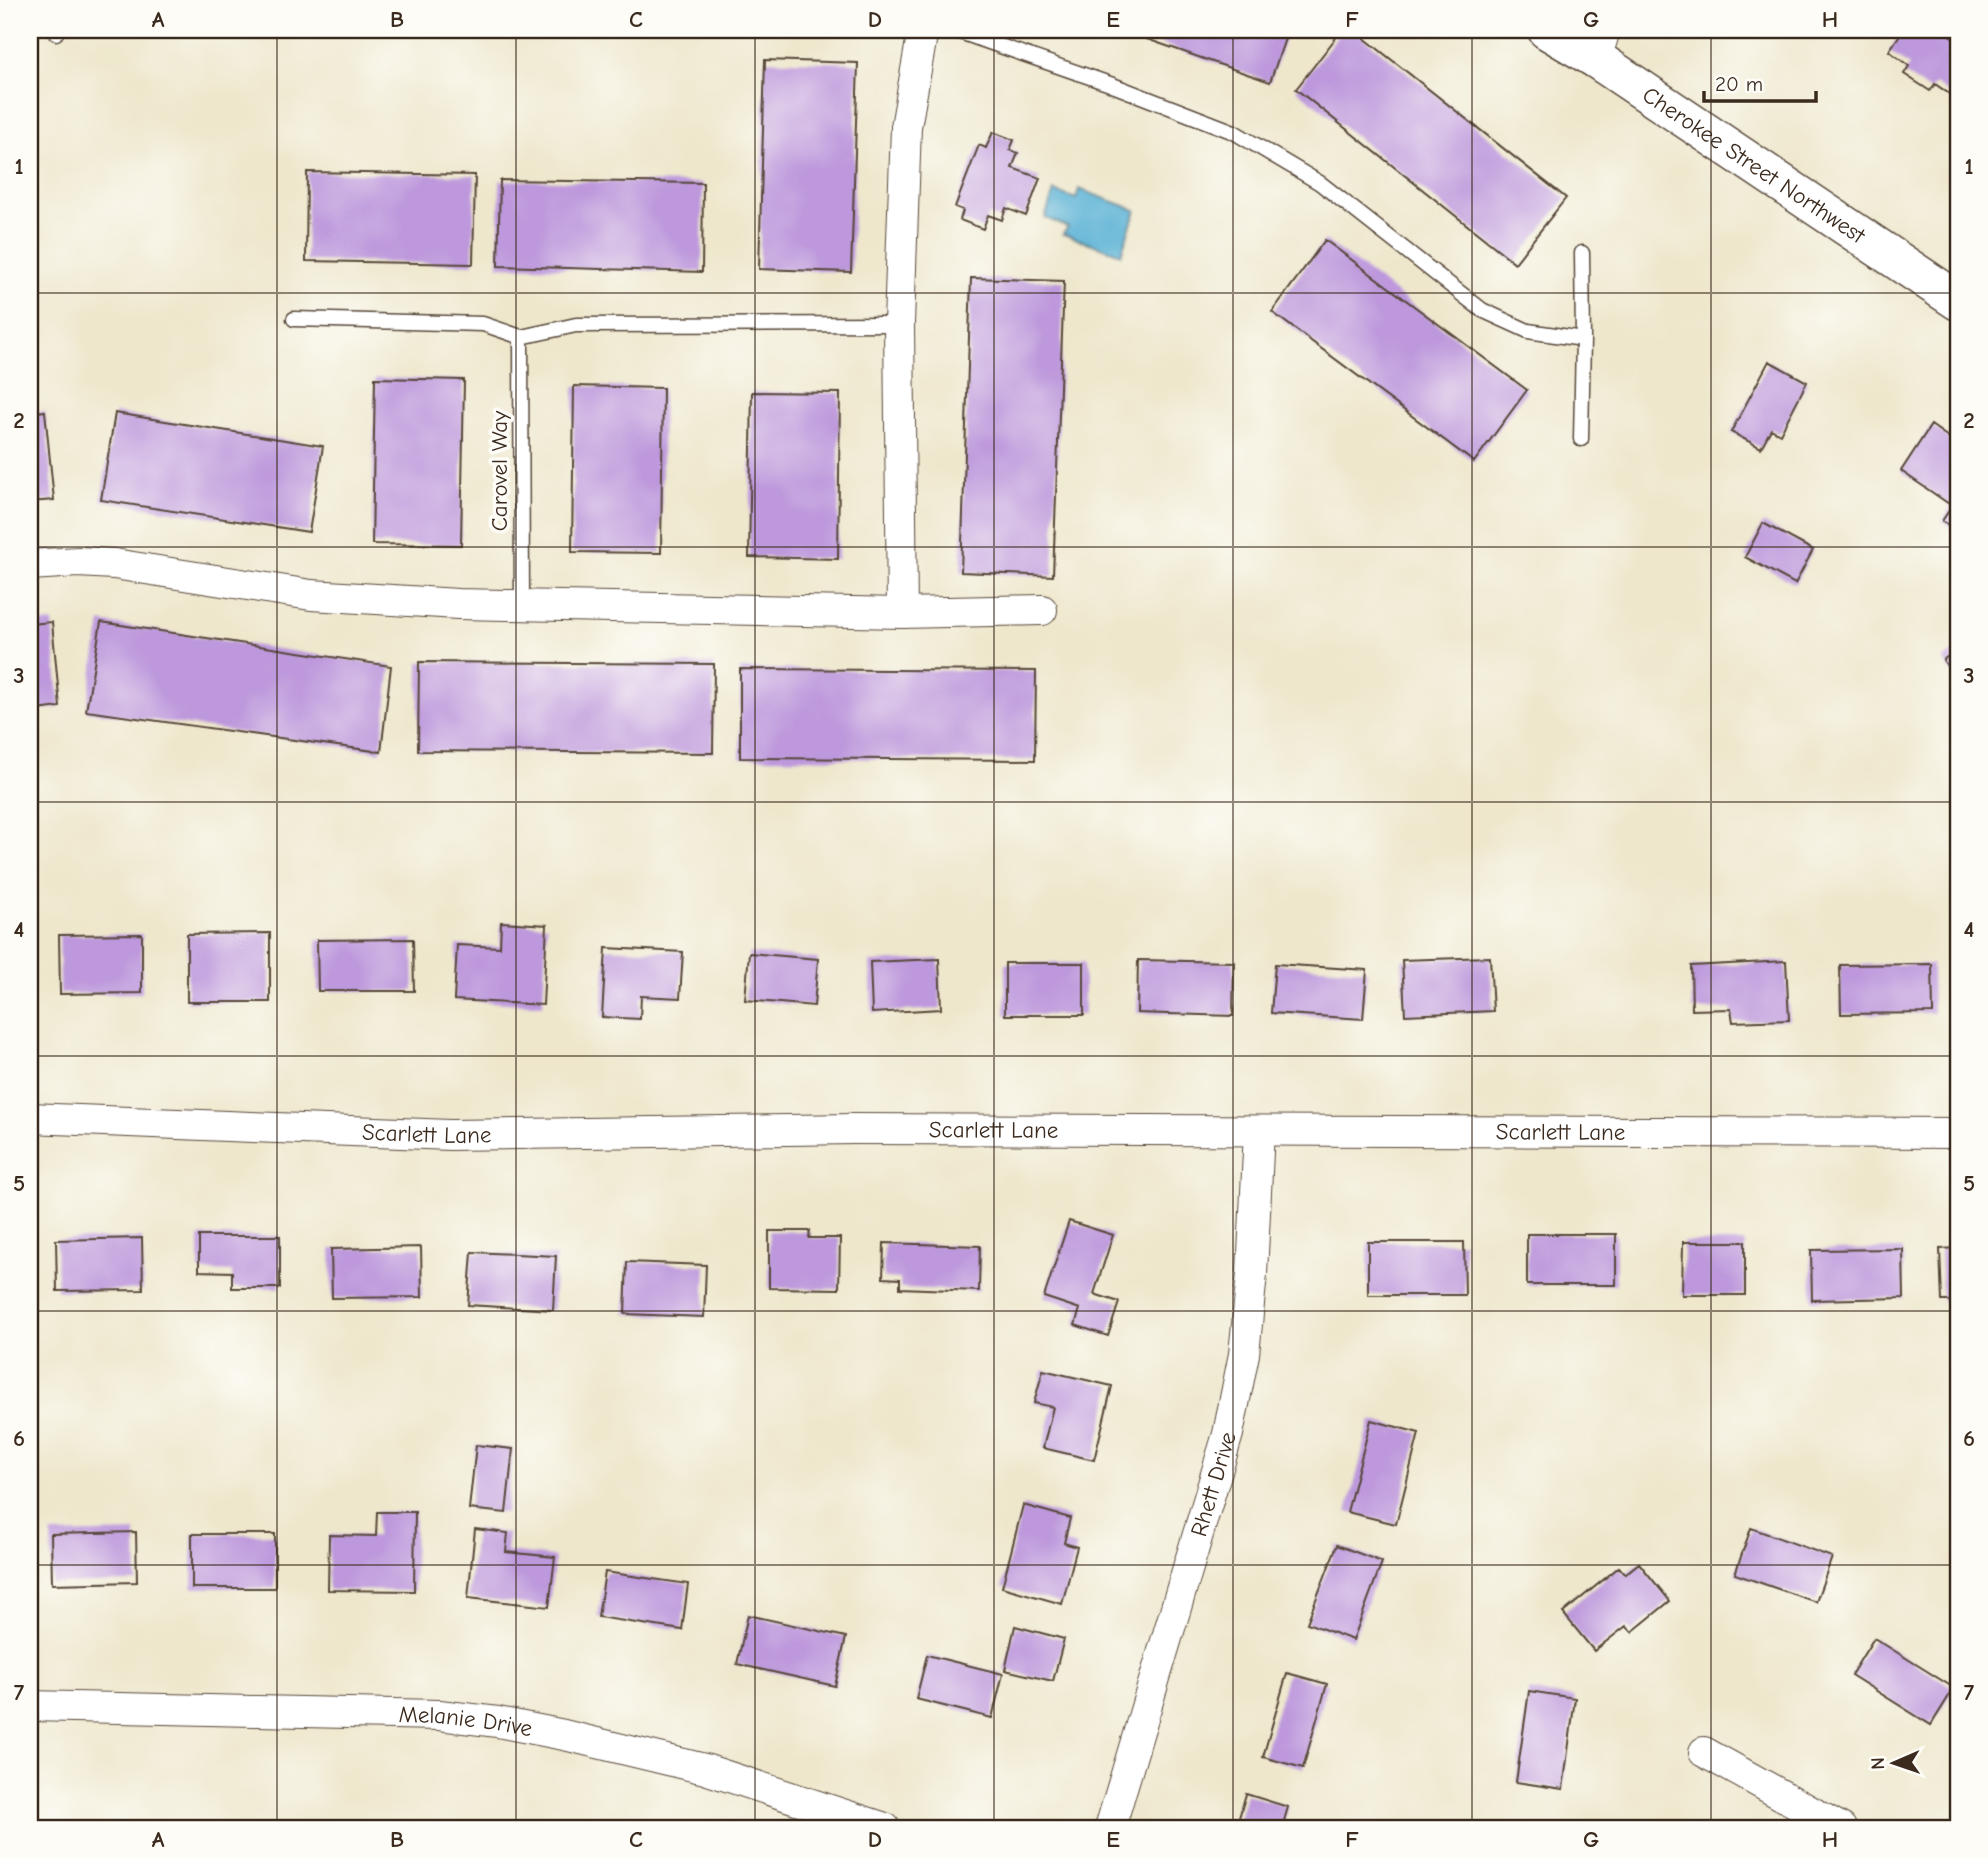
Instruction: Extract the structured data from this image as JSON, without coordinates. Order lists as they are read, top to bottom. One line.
{"streets":{"main road":["Cherokee Street Northwest"],"street":["Scarlett Lane","Rhett Drive","Melanie Drive"],"lane":["Carovel Way"]},"crossings":[["Scarlett Lane","Rhett Drive"]],"scale_bar":"20 m","north":"left","grid":{"columns":["A","B","C","D","E","F","G","H"],"rows":["1","2","3","4","5","6","7"]}}
